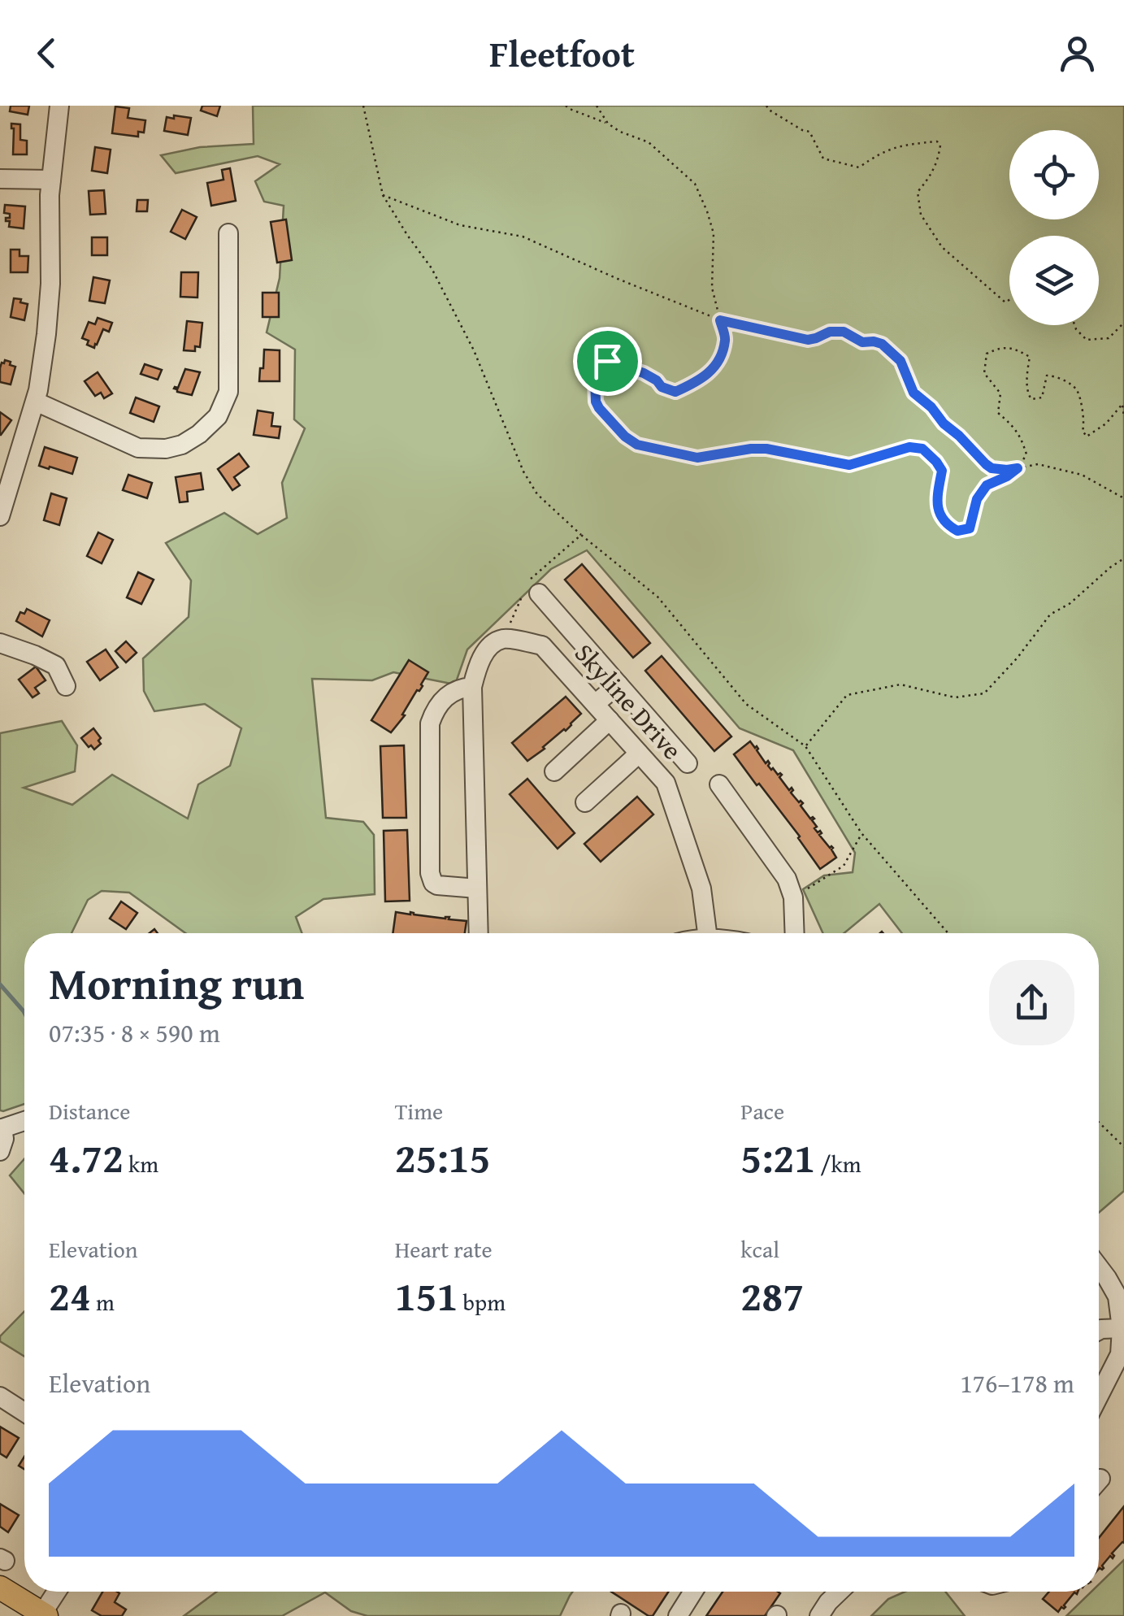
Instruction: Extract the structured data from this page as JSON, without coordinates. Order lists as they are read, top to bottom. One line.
{"streets":{"street":["Skyline Drive"]},"page":{"header":"Fleetfoot","heading":["Morning run","07:35 · 8 × 590 m"],"stats":[["Distance","4.72 km"],["Time","25:15"],["Pace","5:21 /km"],["Elevation","24 m"],["Heart rate","151 bpm"],["kcal","287"]],"chart":["Elevation","176–178 m"]}}
